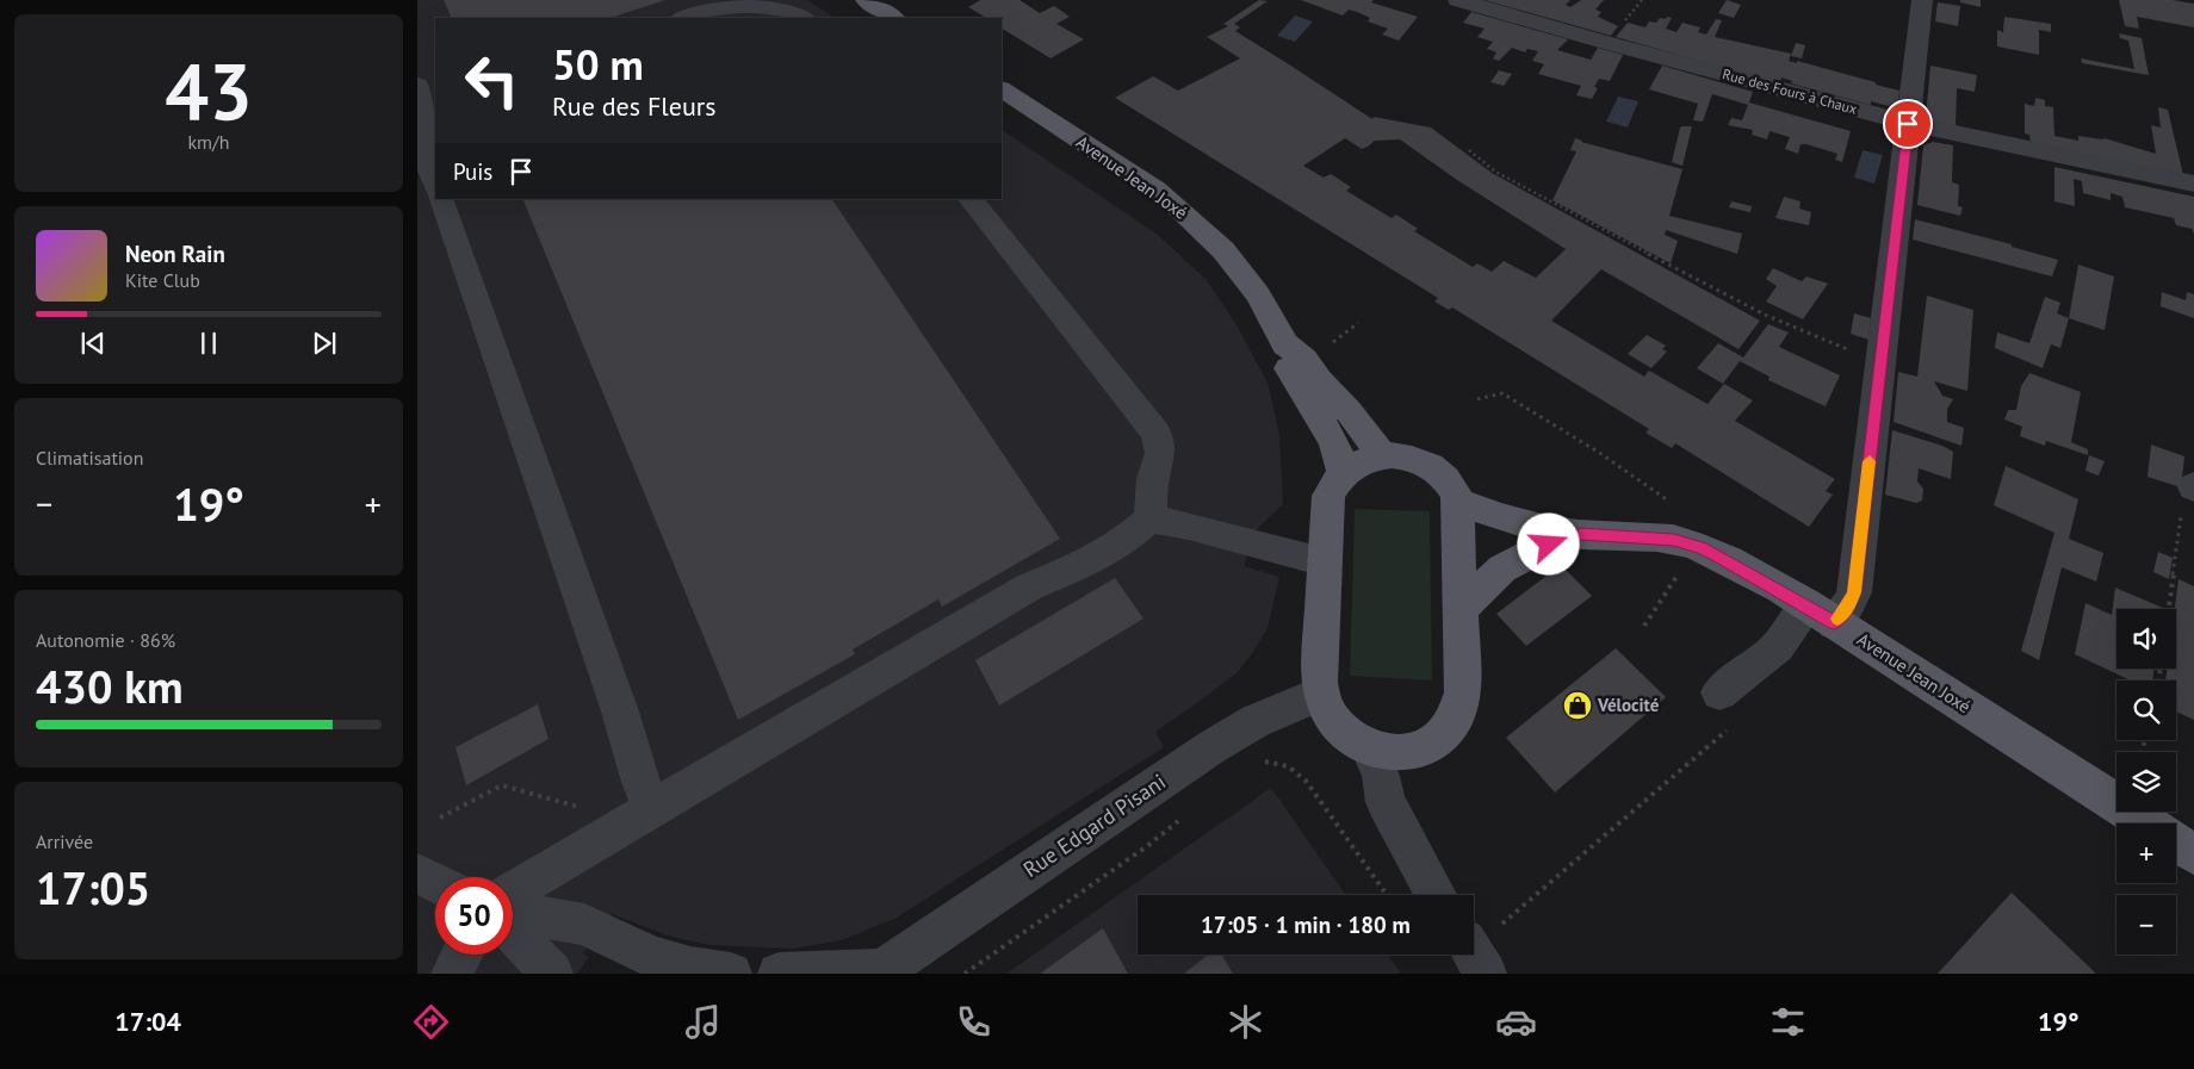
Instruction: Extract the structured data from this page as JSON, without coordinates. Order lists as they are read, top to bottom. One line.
{"streets":{"main road":["Avenue Jean Joxé"],"street":["Rue des Fours à Chaux","Rue Edgard Pisani"]},"places":{"shop":["Vélocité"]},"page":{"tile":[["43","km/h"],"Climatisation",["Autonomie · 86%","430 km"],["Arrivée","17:05"]],"turn":["50 m","Rue des Fleurs"],"then":"Puis","song":["Neon Rain","Kite Club"],"heat":["−","19°","+"],"map_buttons":["+","−"],"limit":"50","trip":"17:05 · 1 min · 180 m","tabs":["17:04","19°"]}}
